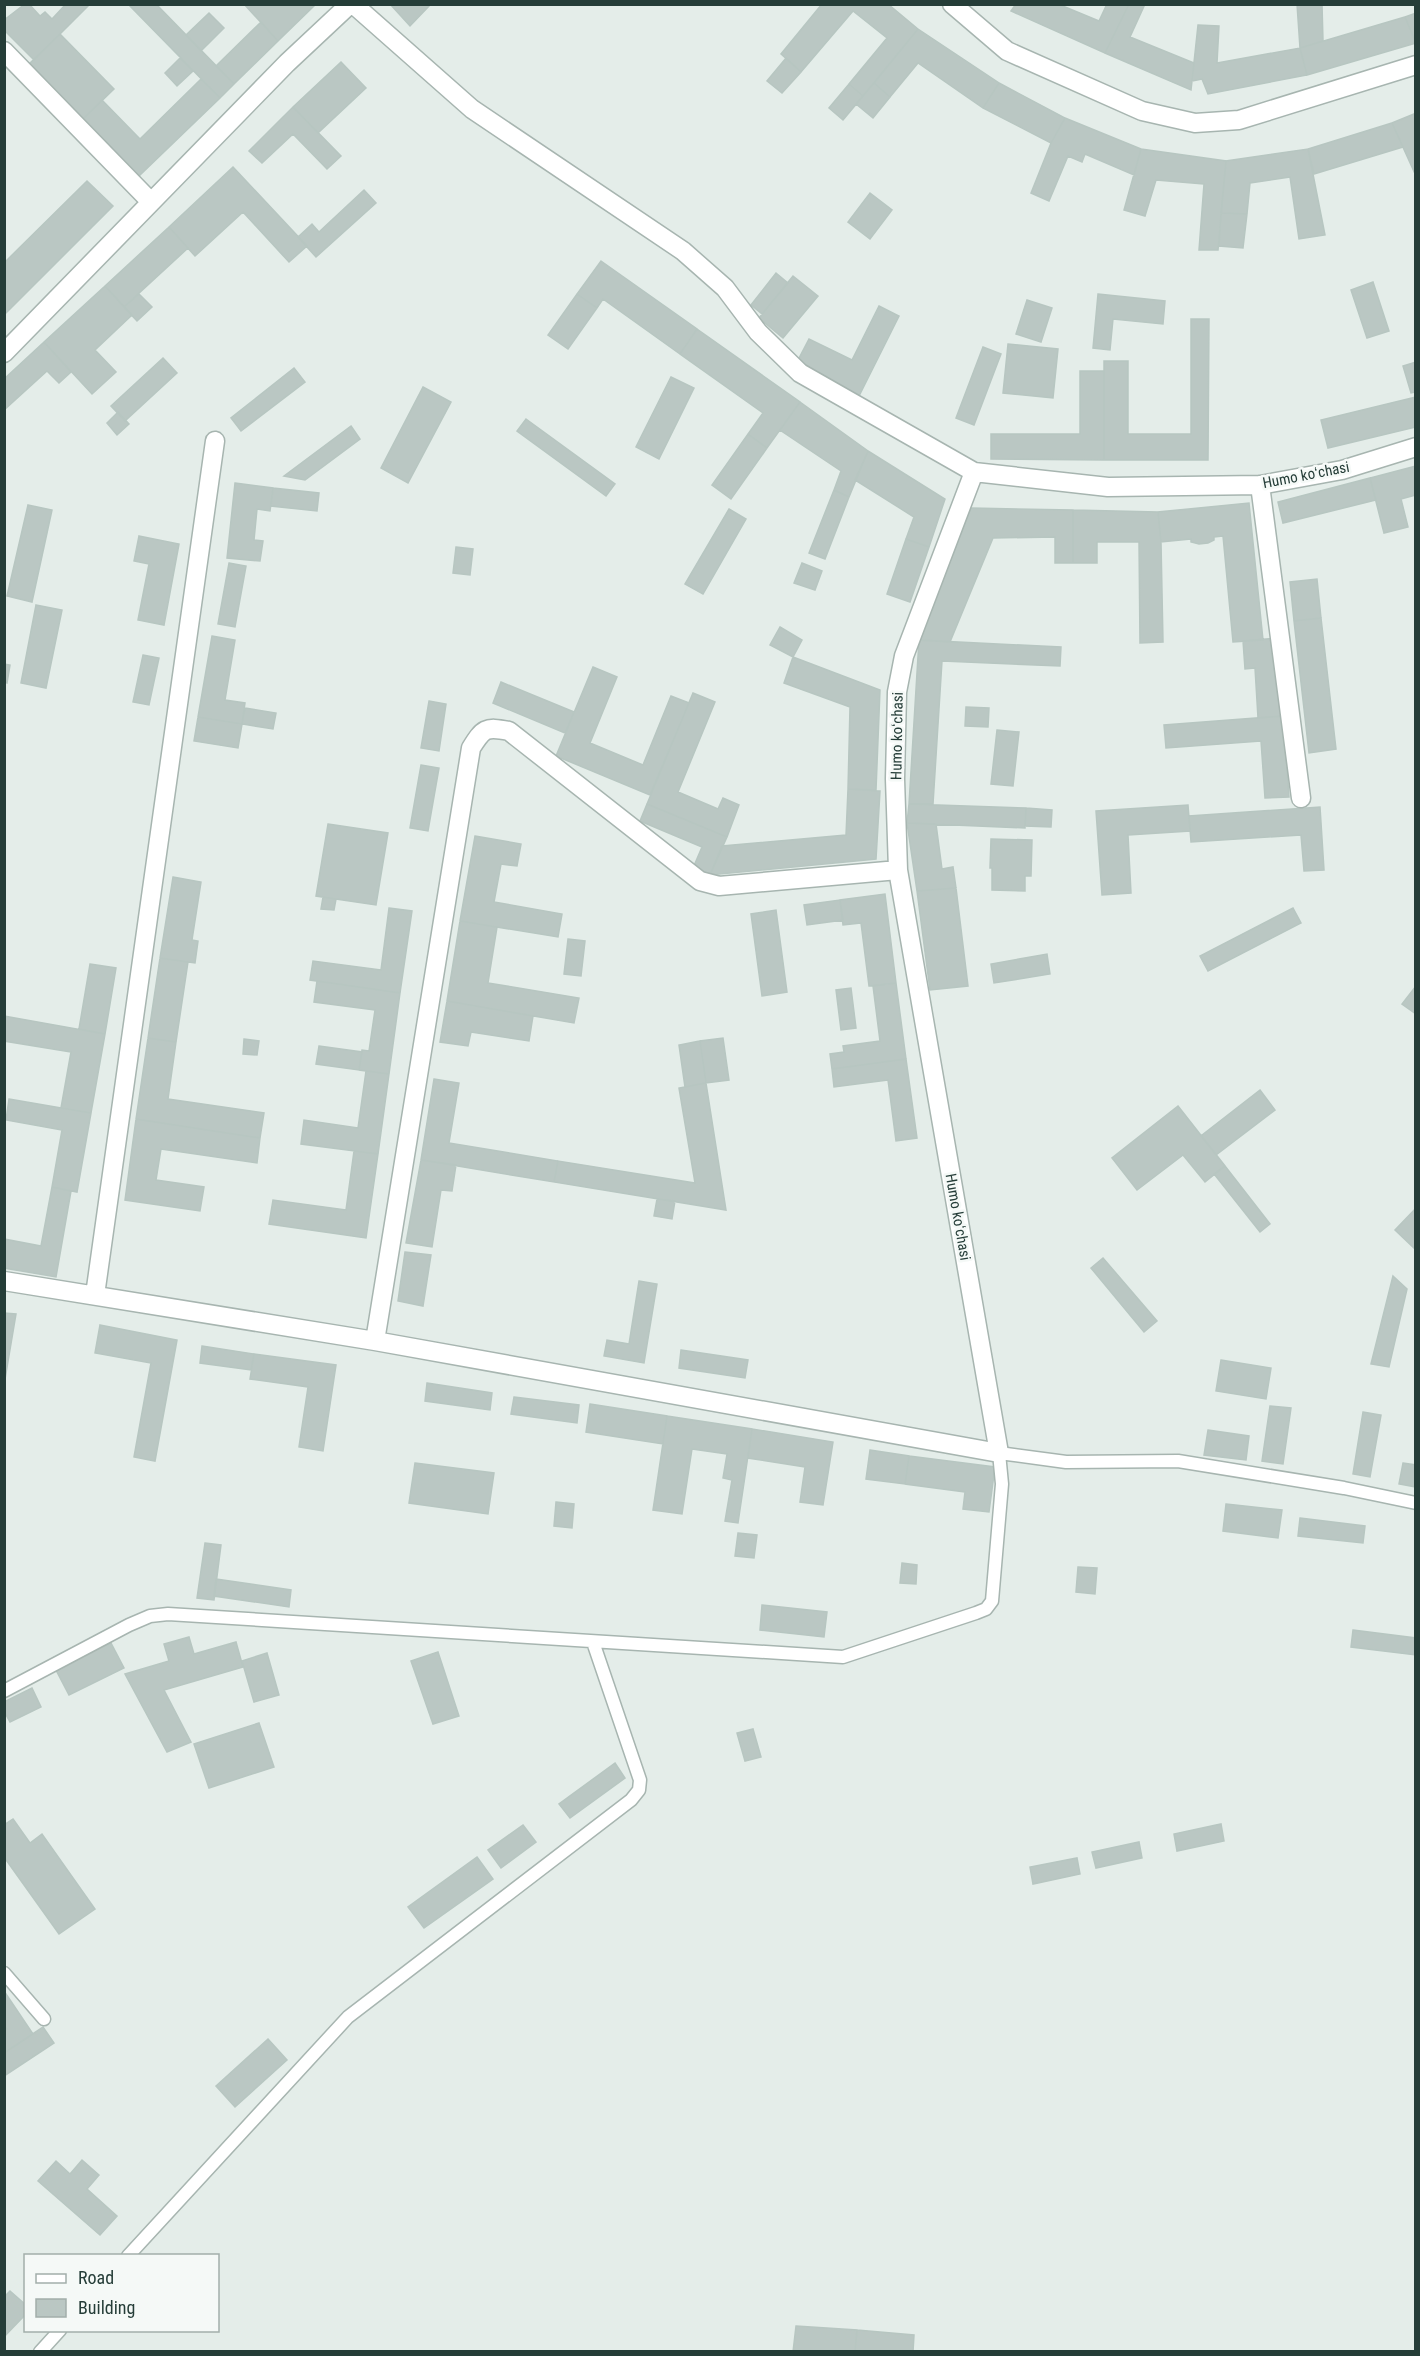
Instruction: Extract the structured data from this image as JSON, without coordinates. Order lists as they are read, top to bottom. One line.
{"streets":{"street":["Humo koʻchasi"]},"legend":["Road","Building"]}
